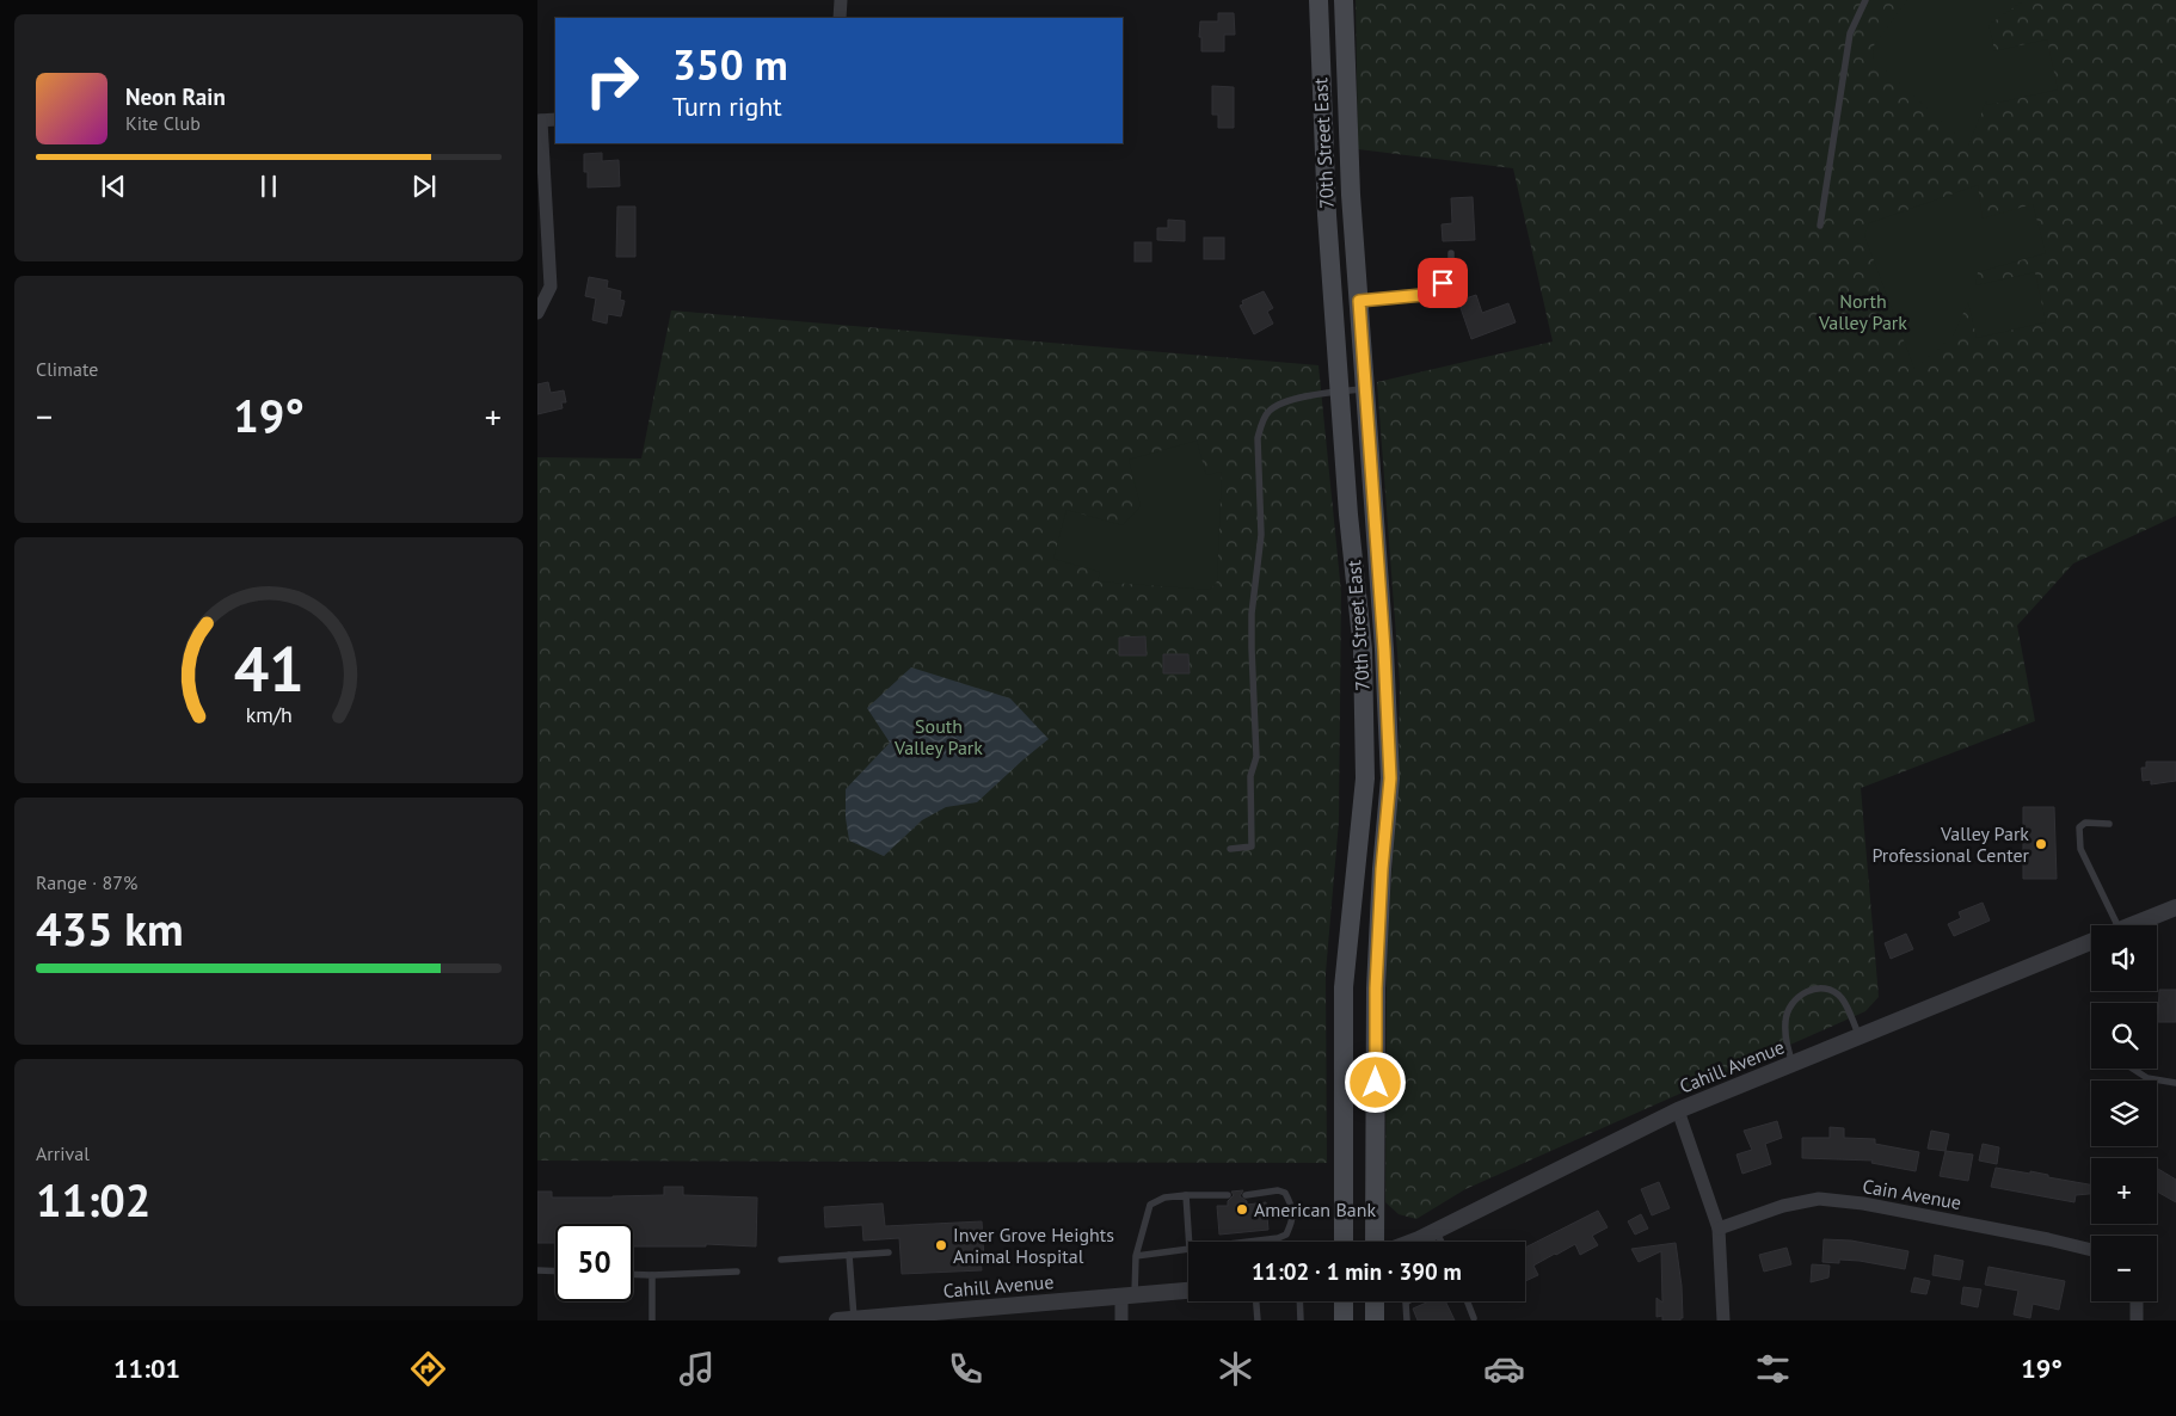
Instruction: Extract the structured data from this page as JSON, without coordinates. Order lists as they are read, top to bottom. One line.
{"streets":{"main road":["70th Street East"],"street":["Cahill Avenue","Cain Avenue"]},"parks":["North Valley Park","South Valley Park"],"places":["Valley Park Professional Center","American Bank","Inver Grove Heights Animal Hospital"],"page":{"turn":["350 m","Turn right"],"song":["Neon Rain","Kite Club"],"tile":["Climate",["Range · 87%","435 km"],["Arrival","11:02"]],"heat":["−","19°","+"],"map_buttons":["+","−"],"limit":"50","trip":"11:02 · 1 min · 390 m","tabs":["11:01","19°"],"gauge":["41","km/h"]}}
